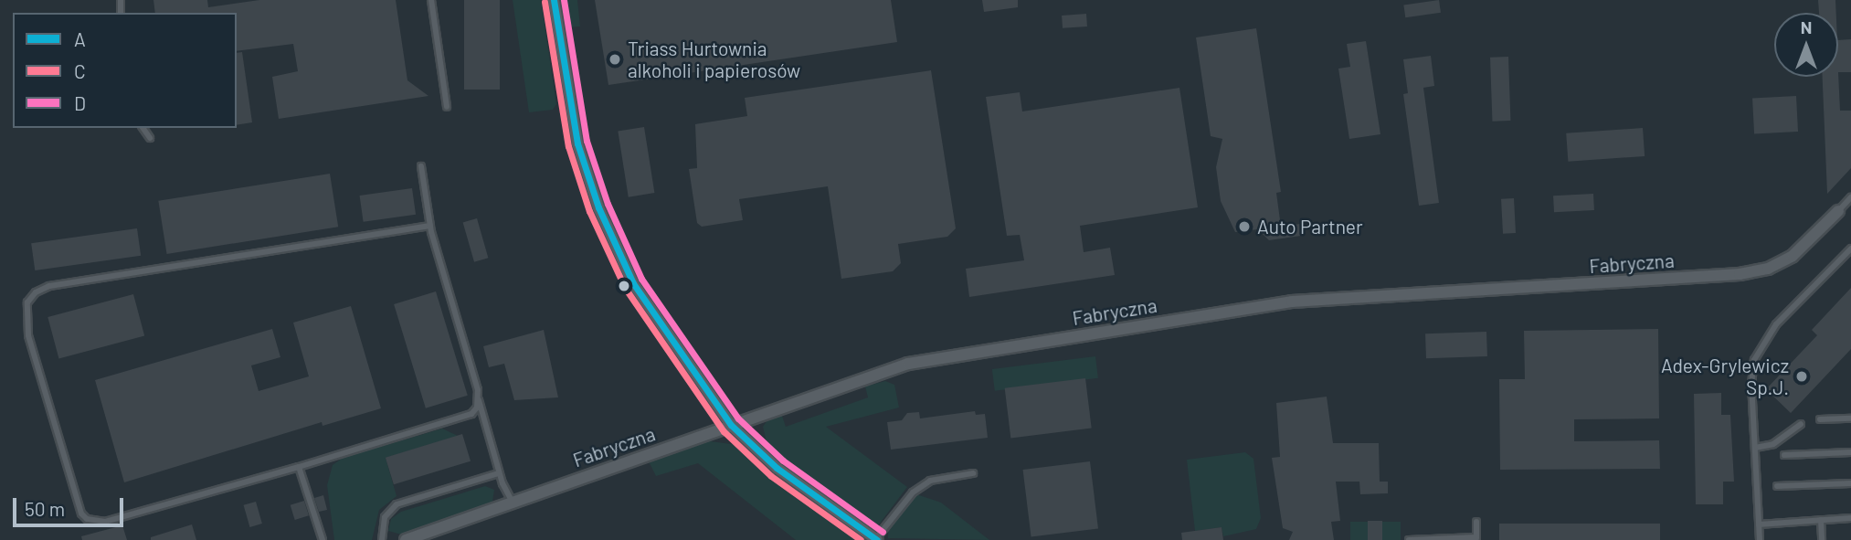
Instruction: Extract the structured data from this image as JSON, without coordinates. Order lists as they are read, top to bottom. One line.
{"streets":{"street":["Fabryczna"]},"places":["Triass Hurtownia alkoholi i papierosów","Auto Partner","Adex-Grylewicz Sp.J."],"lines":["transit line A","transit line D","transit line C"],"legend":["A","C","D"],"scale_bar":"50 m","north":"top"}
